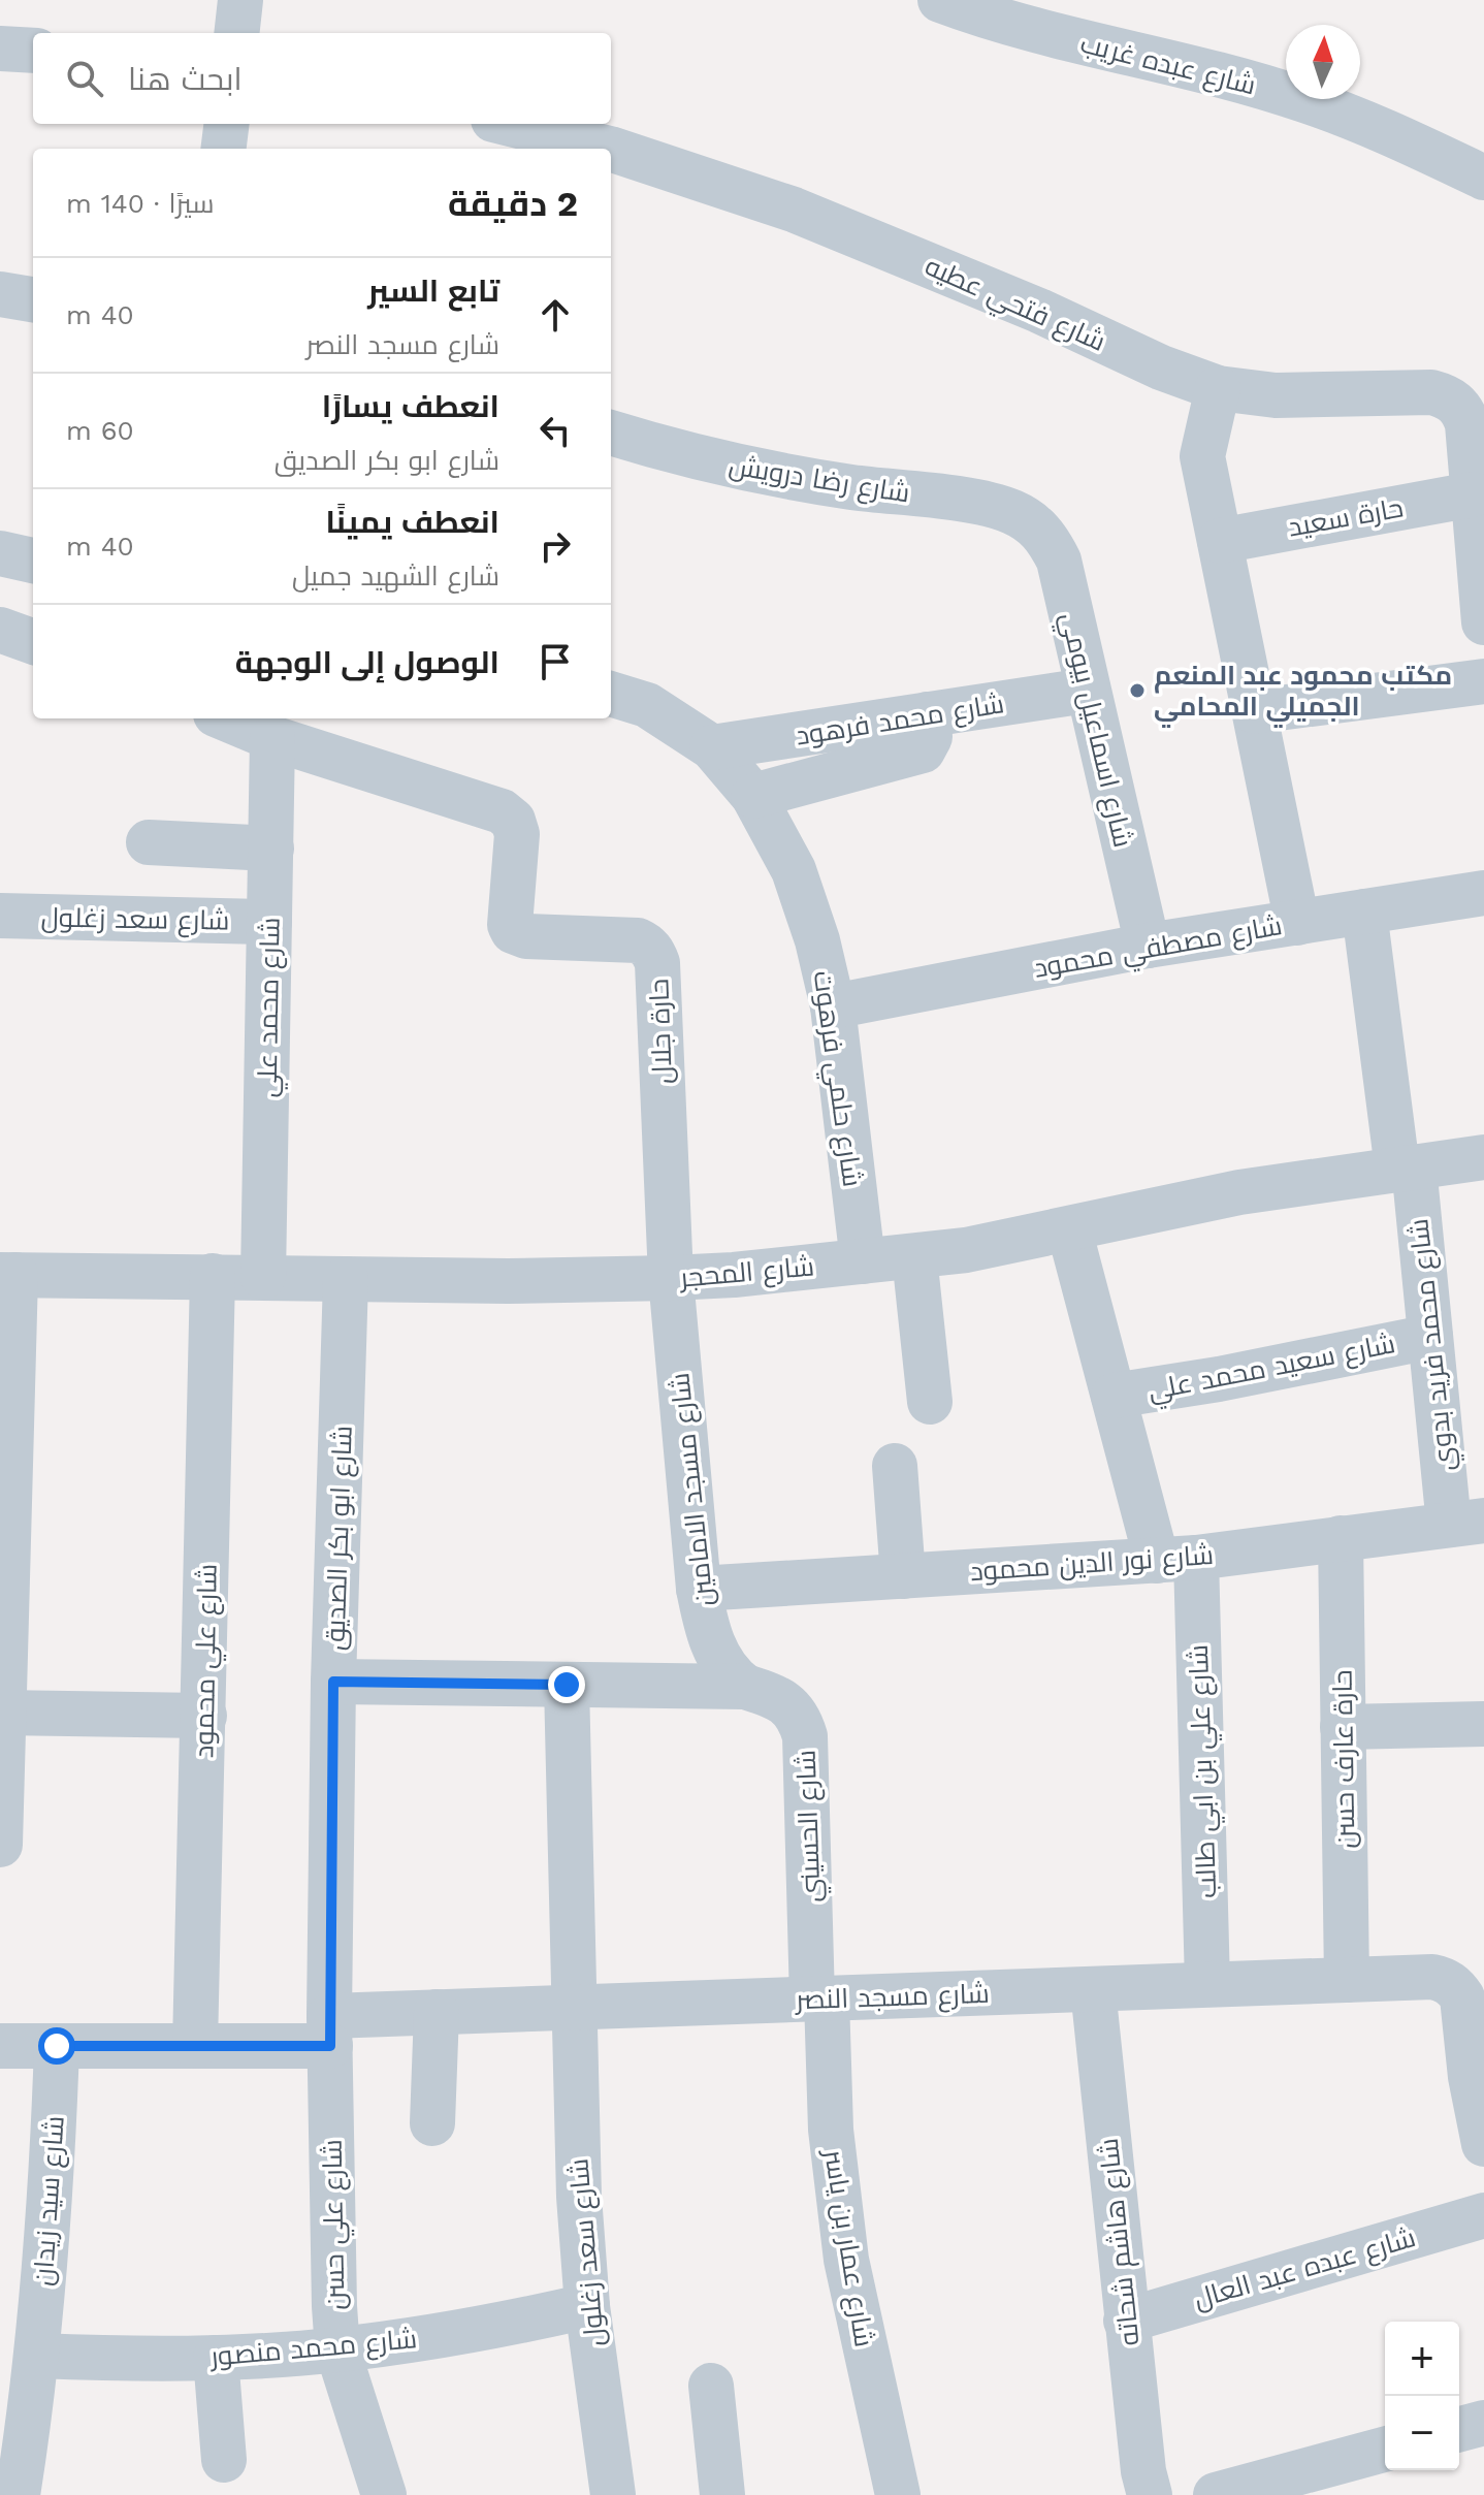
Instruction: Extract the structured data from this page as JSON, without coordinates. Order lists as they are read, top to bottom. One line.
{"streets":{"street":["شارع عبده غريب","شارع فتحي عطيه","شارع رضا درويش","حارة سعيد","شارع محمد فرهود","شارع اسماعيل بيومي","شارع سعد زغلول","شارع مصطفي محمود","شارع محمد علي","حارة جلال","شارع حلمي فرهوت","شارع المحجر","شارع محمد فريد بدوي","شارع سعيد محمد علي","شارع مسجد الامامين","شارع ابو بكر الصديق","شارع نور الدين محمود","شارع علي محمود","حارة عارف حسن","شارع علي بن ابي طالب","شارع الحسيني","شارع مسجد النصر","شارع سيد زيدان","شارع علي حسن","شارع هاشم شحاته","شارع عمار بن ياسر","شارع عبده عبد العال","شارع محمد منصور"]},"crossings":[["شارع فتحي عطيه","حارة سعيد"],["شارع رضا درويش","شارع اسماعيل بيومي"],["شارع محمد فرهود","شارع اسماعيل بيومي"],["شارع محمد فرهود","شارع حلمي فرهوت"],["شارع اسماعيل بيومي","شارع مصطفي محمود"],["شارع سعد زغلول","شارع محمد علي"],["شارع سعد زغلول","شارع مسجد النصر"],["شارع سعد زغلول","شارع محمد منصور"],["شارع مصطفي محمود","شارع حلمي فرهوت"],["شارع مصطفي محمود","شارع محمد فريد بدوي"],["شارع محمد علي","حارة جلال"],["شارع محمد علي","شارع المحجر"],["حارة جلال","شارع المحجر"],["حارة جلال","شارع مسجد الامامين"],["شارع حلمي فرهوت","شارع المحجر"],["شارع المحجر","شارع محمد فريد بدوي"],["شارع المحجر","شارع مسجد الامامين"],["شارع المحجر","شارع ابو بكر الصديق"],["شارع المحجر","شارع علي محمود"],["شارع المحجر","شارع علي بن ابي طالب"],["شارع محمد فريد بدوي","شارع سعيد محمد علي"],["شارع محمد فريد بدوي","شارع نور الدين محمود"],["شارع سعيد محمد علي","شارع علي بن ابي طالب"],["شارع مسجد الامامين","شارع نور الدين محمود"],["شارع مسجد الامامين","شارع الحسيني"],["شارع ابو بكر الصديق","شارع مسجد النصر"],["شارع ابو بكر الصديق","شارع علي حسن"],["شارع نور الدين محمود","حارة عارف حسن"],["شارع نور الدين محمود","شارع علي بن ابي طالب"],["شارع علي محمود","شارع مسجد النصر"],["حارة عارف حسن","شارع مسجد النصر"],["شارع علي بن ابي طالب","شارع مسجد النصر"],["شارع الحسيني","شارع مسجد النصر"],["شارع الحسيني","شارع عمار بن ياسر"],["شارع مسجد النصر","شارع سيد زيدان"],["شارع مسجد النصر","شارع علي حسن"],["شارع مسجد النصر","شارع هاشم شحاته"],["شارع مسجد النصر","شارع عمار بن ياسر"],["شارع سيد زيدان","شارع محمد منصور"],["شارع علي حسن","شارع محمد منصور"],["شارع هاشم شحاته","شارع عبده عبد العال"]],"places":["مكتب محمود عبد المنعم الجميلي المحامي"],"north":"top","page":{"search":"ابحث هنا","heading":["2 دقيقة","سيرًا · 140 m"],"list":[["تابع السير","شارع مسجد النصر","40 m"],["انعطف يسارًا","شارع ابو بكر الصديق","60 m"],["انعطف يمينًا","شارع الشهيد جميل","40 m"],"الوصول إلى الوجهة"],"map_buttons":["+","−"]}}
